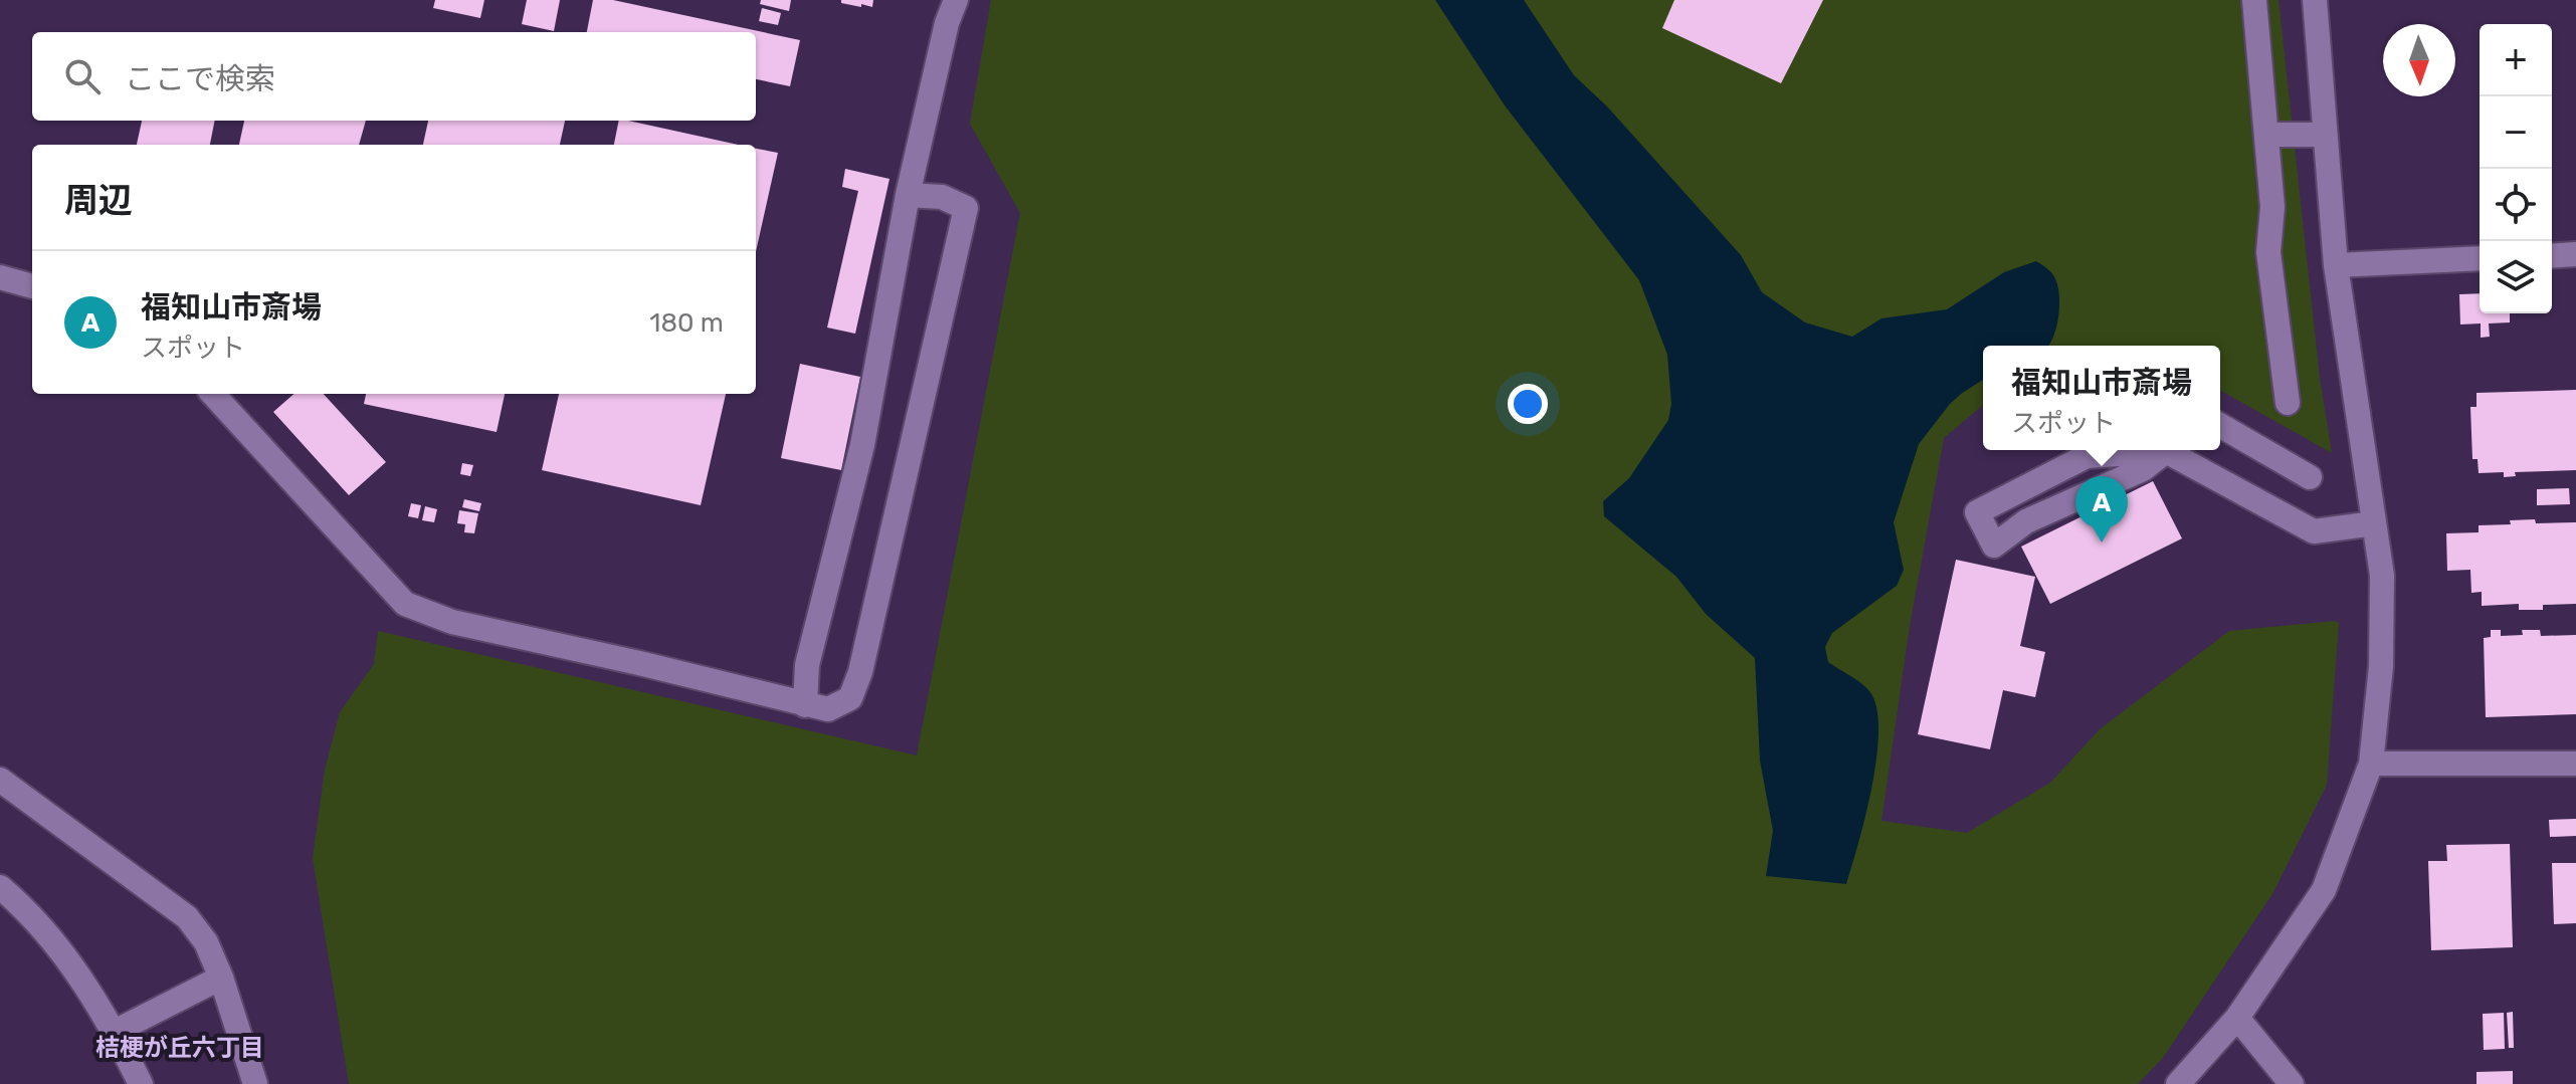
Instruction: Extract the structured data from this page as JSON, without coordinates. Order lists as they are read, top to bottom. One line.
{"districts":["桔梗が丘六丁目"],"north":"bottom","page":{"map_buttons":["+","−"],"search":"ここで検索","heading":"周辺","list":[{"mark":"A","name":"福知山市斎場","note":"スポット","value":"180 m"}],"popup":["福知山市斎場","スポット"],"pins":"A"}}
